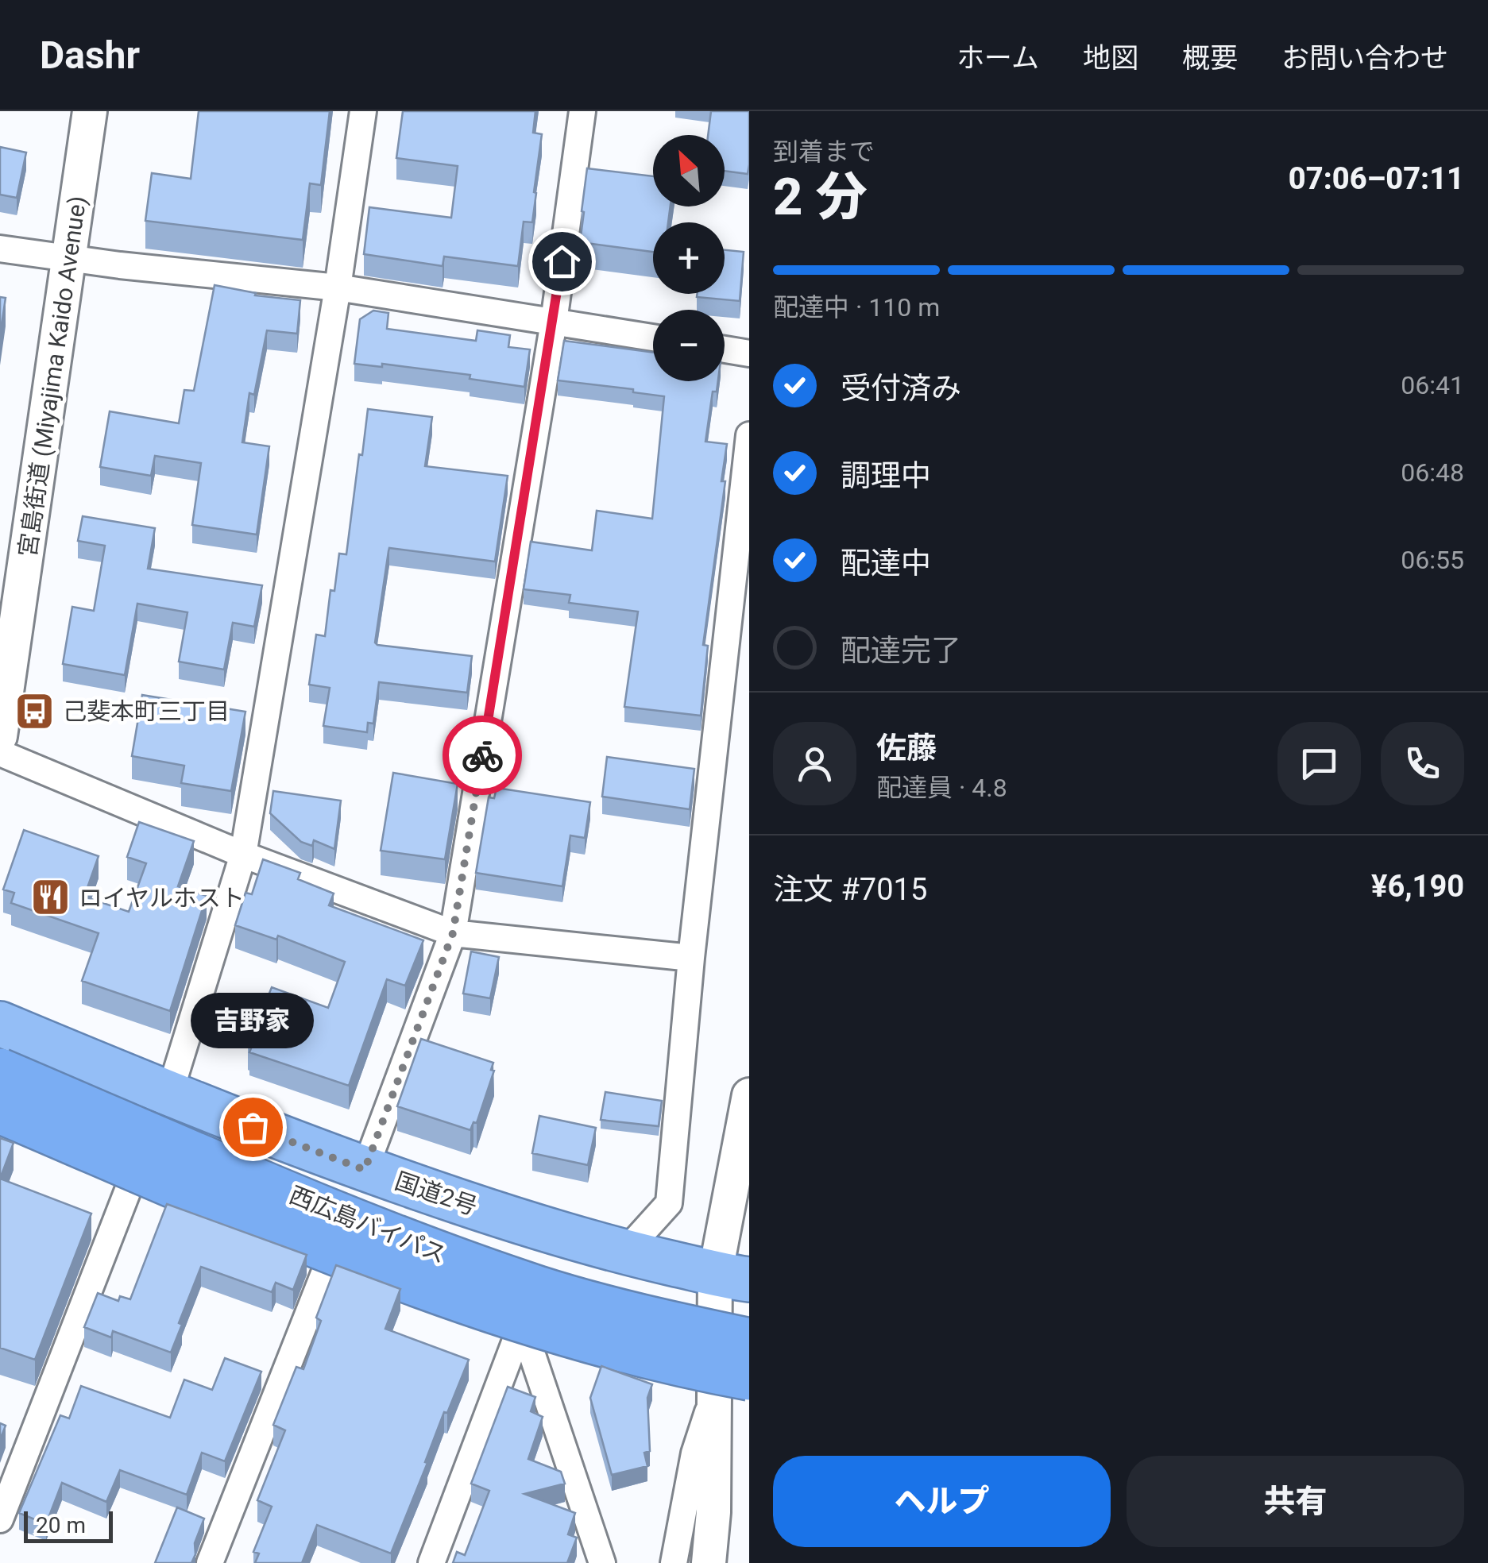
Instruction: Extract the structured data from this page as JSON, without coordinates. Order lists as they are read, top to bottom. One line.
{"streets":{"highway":["国道2号","西広島バイパス"],"street":["宮島街道 (Miyajima Kaido Avenue)"]},"places":{"bus stop":["己斐本町三丁目"],"restaurant":["ロイヤルホスト"],"other":["吉野家"]},"scale_bar":"20 m","north":"top left","page":{"header":"Dashr","nav":["ホーム","地図","概要","お問い合わせ"],"heading":["2 分","到着まで","07:06–07:11"],"panel":["佐藤","配達員 · 4.8","注文 #7015","¥6,190"],"map_buttons":["+","−"],"bar":"配達中 · 110 m","list":[["受付済み","06:41"],["調理中","06:48"],["配達中","06:55"],"配達完了"],"bubble":"吉野家","buttons":["ヘルプ","共有"],"scale":"20 m"}}
